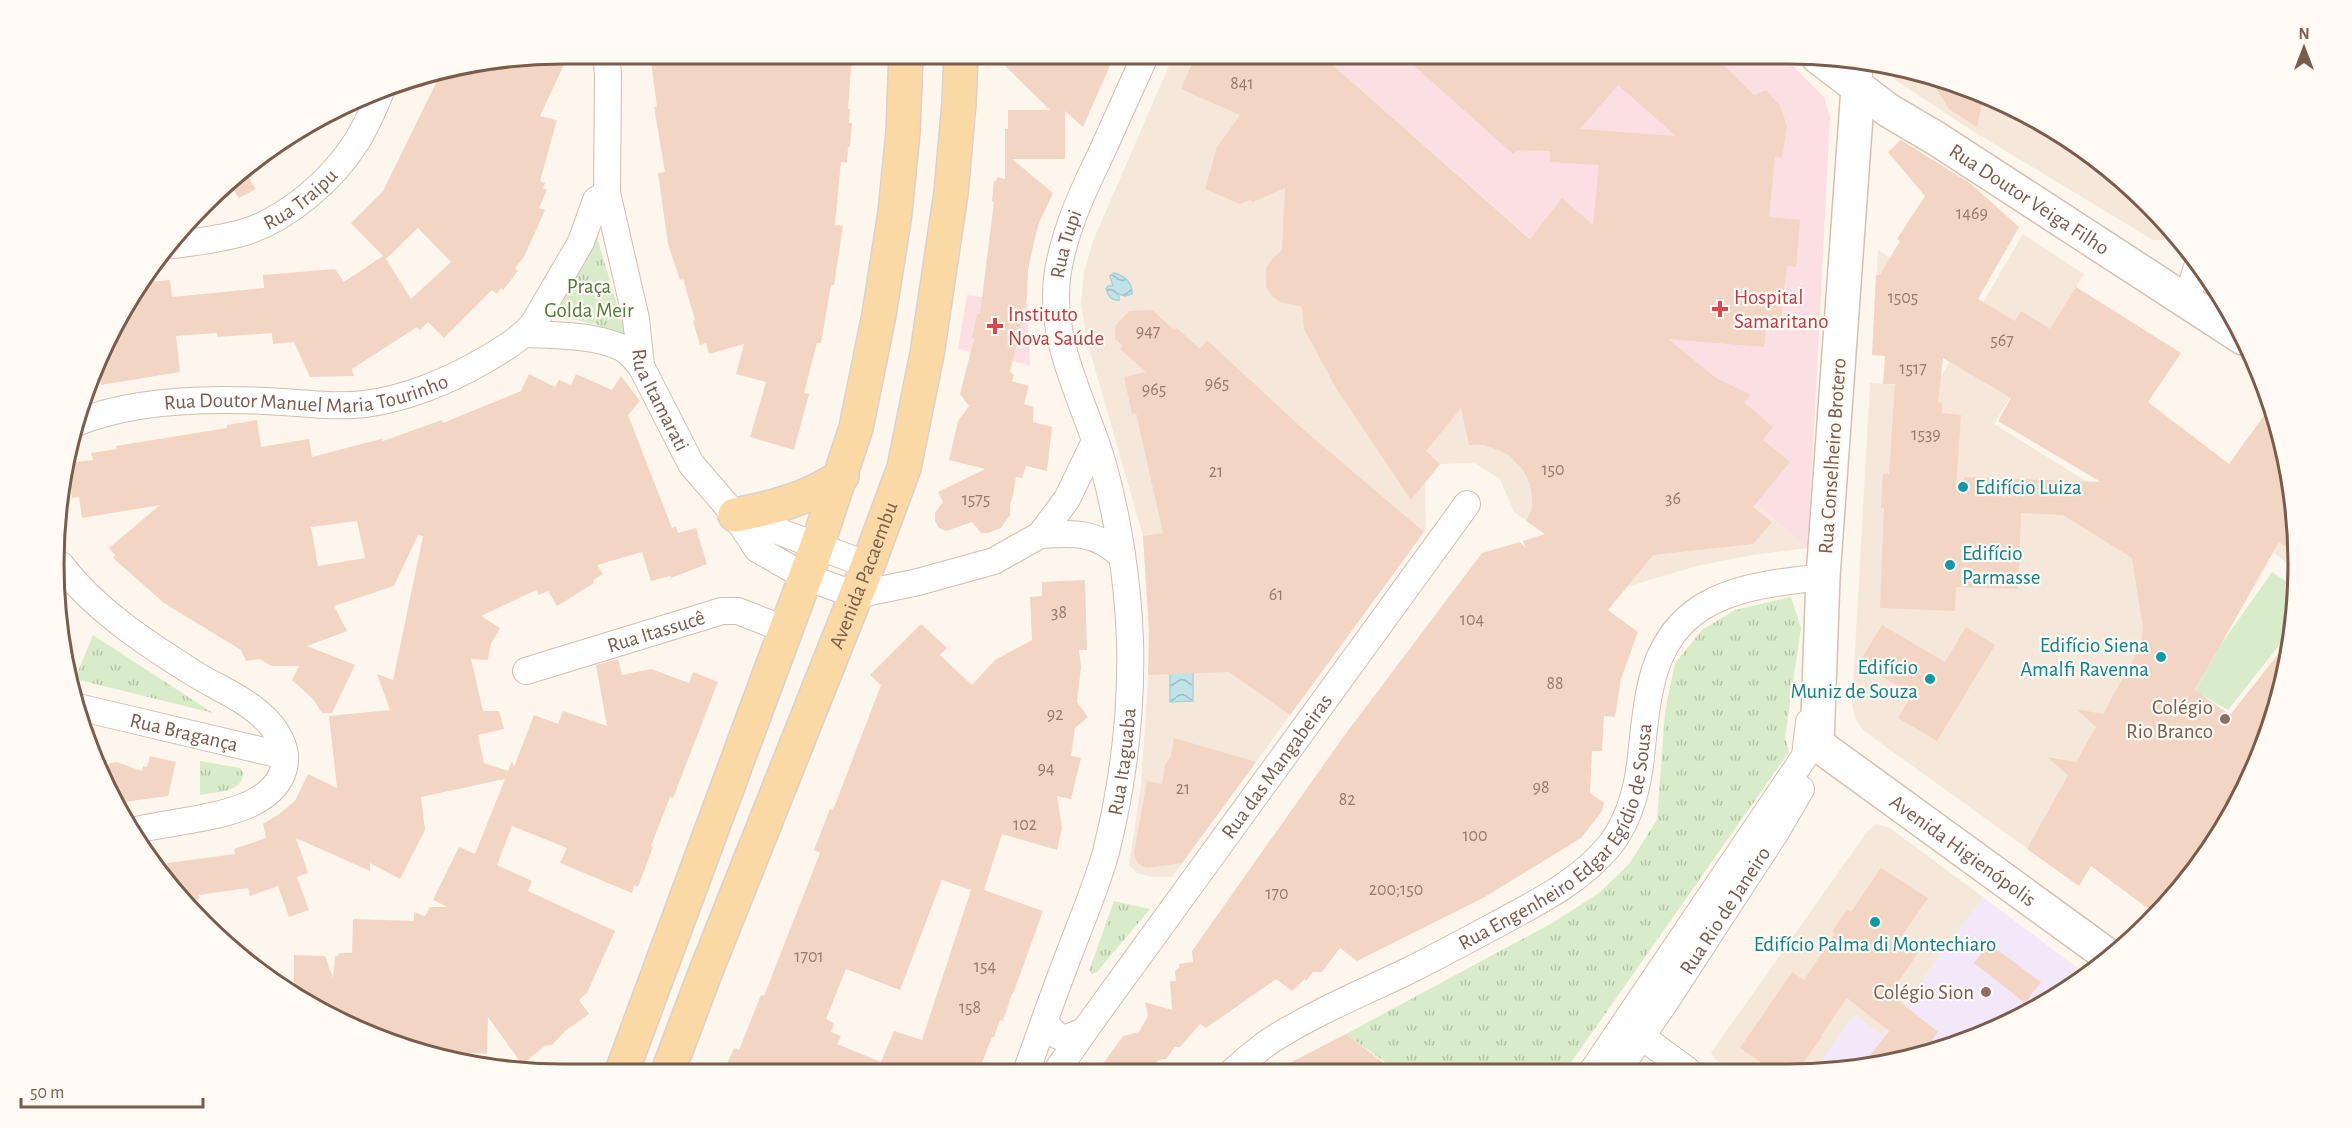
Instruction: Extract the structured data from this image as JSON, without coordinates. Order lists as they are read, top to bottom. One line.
{"streets":{"main road":["Avenida Pacaembu"],"street":["Rua Traipu","Rua Doutor Veiga Filho","Rua Tupi","Rua Doutor Manuel Maria Tourinho","Rua Itamarati","Rua Conselheiro Brotero","Rua Itassucê","Rua Bragança","Rua Itaguaba","Rua das Mangabeiras","Rua Engenheiro Edgar Egídio de Sousa","Avenida Higienópolis","Rua Rio de Janeiro"]},"crossings":[["Rua Doutor Veiga Filho","Rua Conselheiro Brotero"],["Rua Tupi","Rua Itaguaba"],["Rua Itamarati","Avenida Pacaembu"],["Rua Conselheiro Brotero","Rua Engenheiro Edgar Egídio de Sousa"],["Rua Conselheiro Brotero","Avenida Higienópolis"],["Rua Conselheiro Brotero","Rua Rio de Janeiro"],["Avenida Higienópolis","Rua Rio de Janeiro"]],"parks":["Praça Golda Meir"],"places":{"health":["Hospital Samaritano","Instituto Nova Saúde"],"other":["Edifício Luiza","Edifício Parmasse","Edifício Siena Amalfi Ravenna","Edifício Muniz de Souza","Colégio Rio Branco","Edifício Palma di Montechiaro","Colégio Sion"]},"house_numbers":["841","1469","1505","947","567","1517","965","965","1539","150","21","36","1575","61","38","104","88","92","94","98","21","82","102","100","200;150","170","1701","154","158"],"scale_bar":"50 m","north":"top"}
